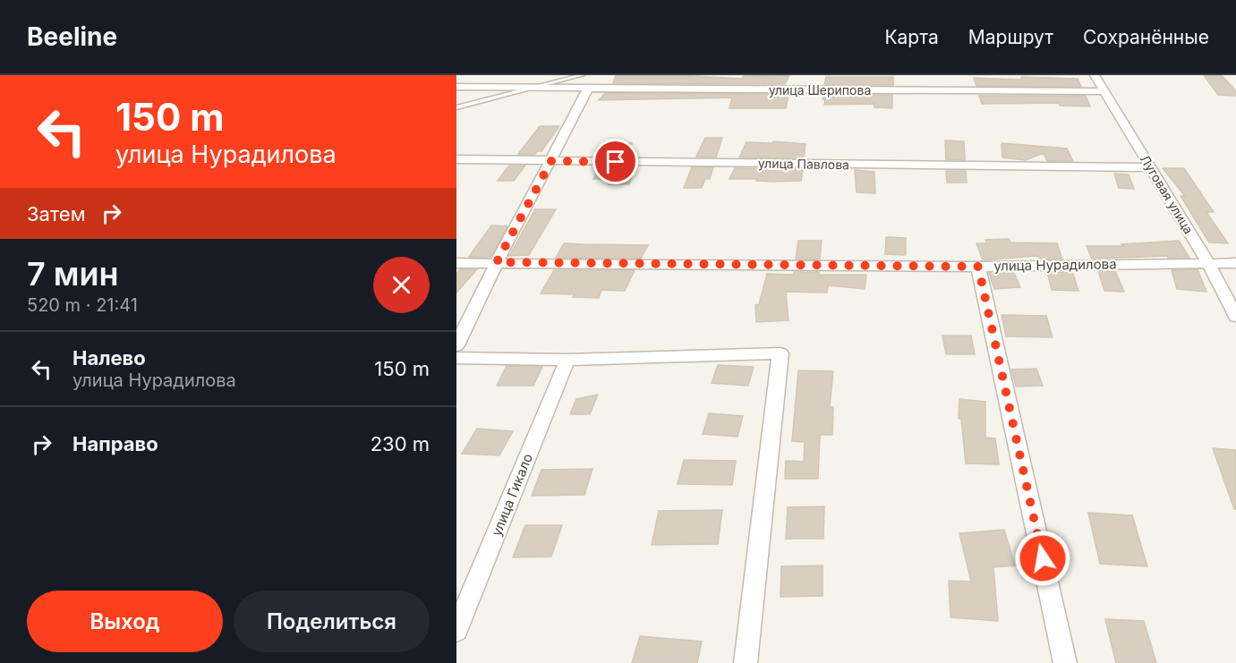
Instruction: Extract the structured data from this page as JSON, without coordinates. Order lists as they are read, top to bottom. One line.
{"streets":{"street":["улица Шерипова","улица Павлова","Луговая улица","улица Нурадилова","улица Гикало"]},"crossings":[["улица Шерипова","Луговая улица"],["улица Павлова","Луговая улица"],["Луговая улица","улица Нурадилова"]],"page":{"header":"Beeline","nav":["Карта","Маршрут","Сохранённые"],"turn":["150 m","улица Нурадилова"],"then":"Затем","heading":["7 мин","520 m · 21:41"],"list":[{"name":"Налево","note":"улица Нурадилова","value":"150 m"},{"name":"Направо","value":"230 m"}],"buttons":["Выход","Поделиться"]}}
